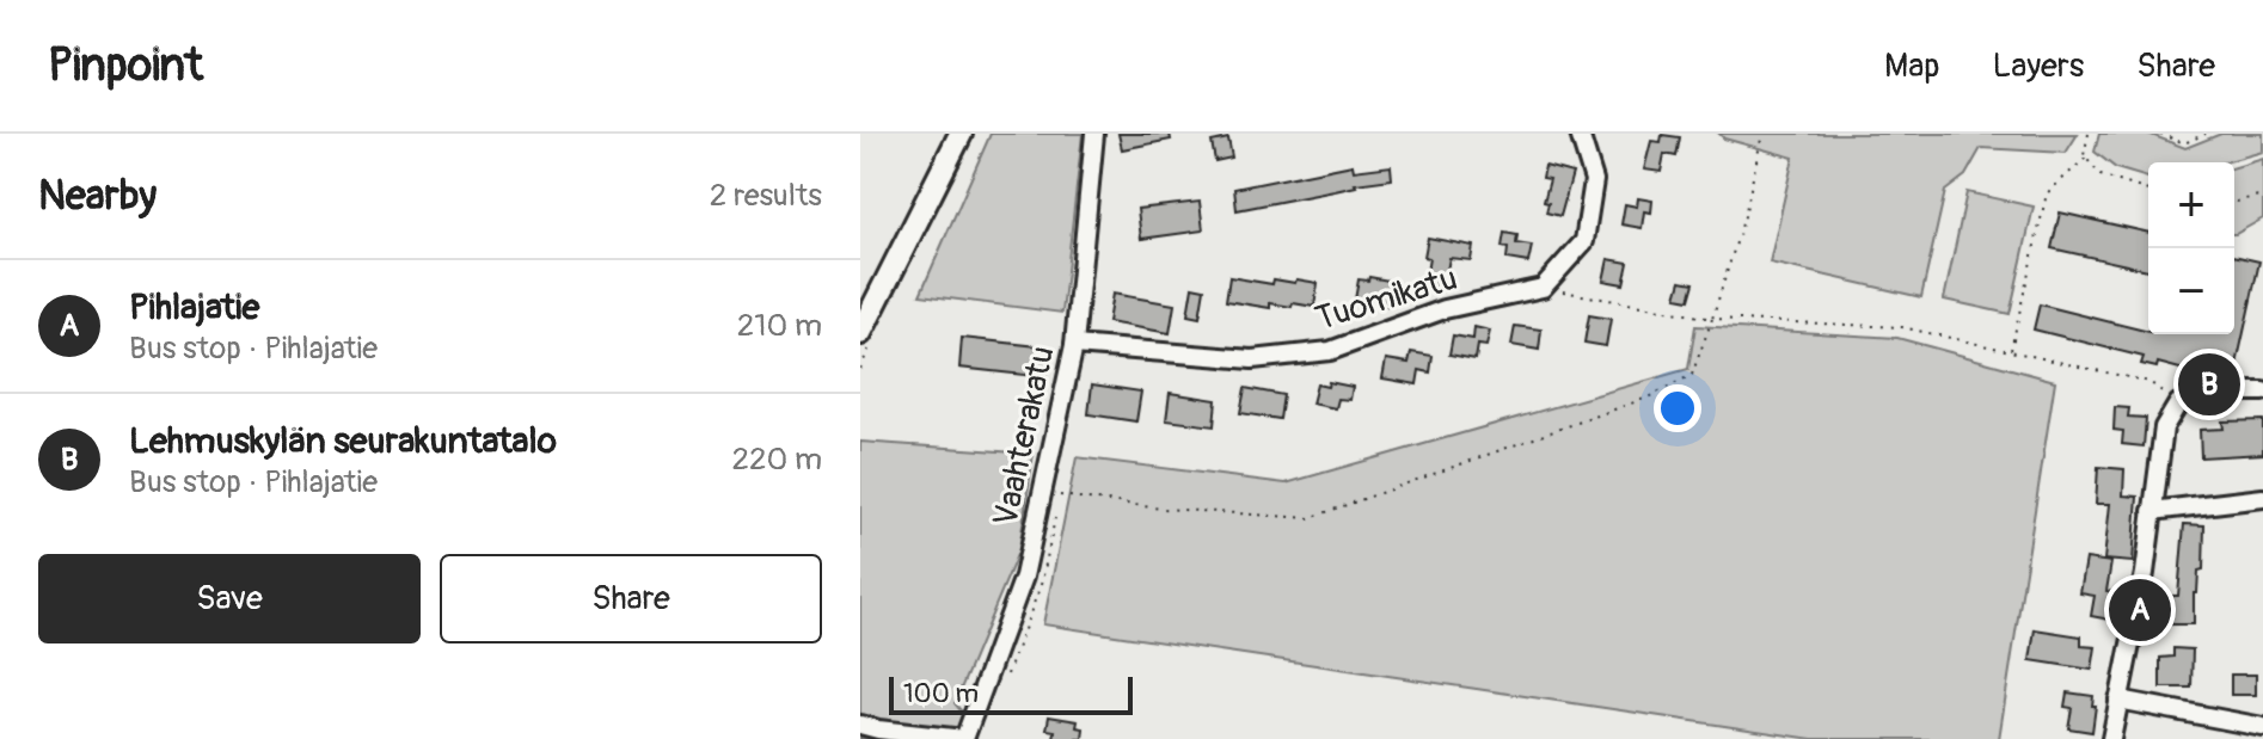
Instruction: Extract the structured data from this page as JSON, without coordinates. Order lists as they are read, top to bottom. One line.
{"streets":{"street":["Tuomikatu","Vaahterakatu"]},"crossings":[["Tuomikatu","Vaahterakatu"]],"scale_bar":"100 m","page":{"header":"Pinpoint","nav":["Map","Layers","Share"],"heading":["Nearby","2 results"],"map_buttons":["+","−"],"list":[{"mark":"A","name":"Pihlajatie","note":"Bus stop · Pihlajatie","value":"210 m"},{"mark":"B","name":"Lehmuskylän seurakuntatalo","note":"Bus stop · Pihlajatie","value":"220 m"}],"pins":["B","A"],"buttons":["Save","Share"],"scale":"100 m"}}
